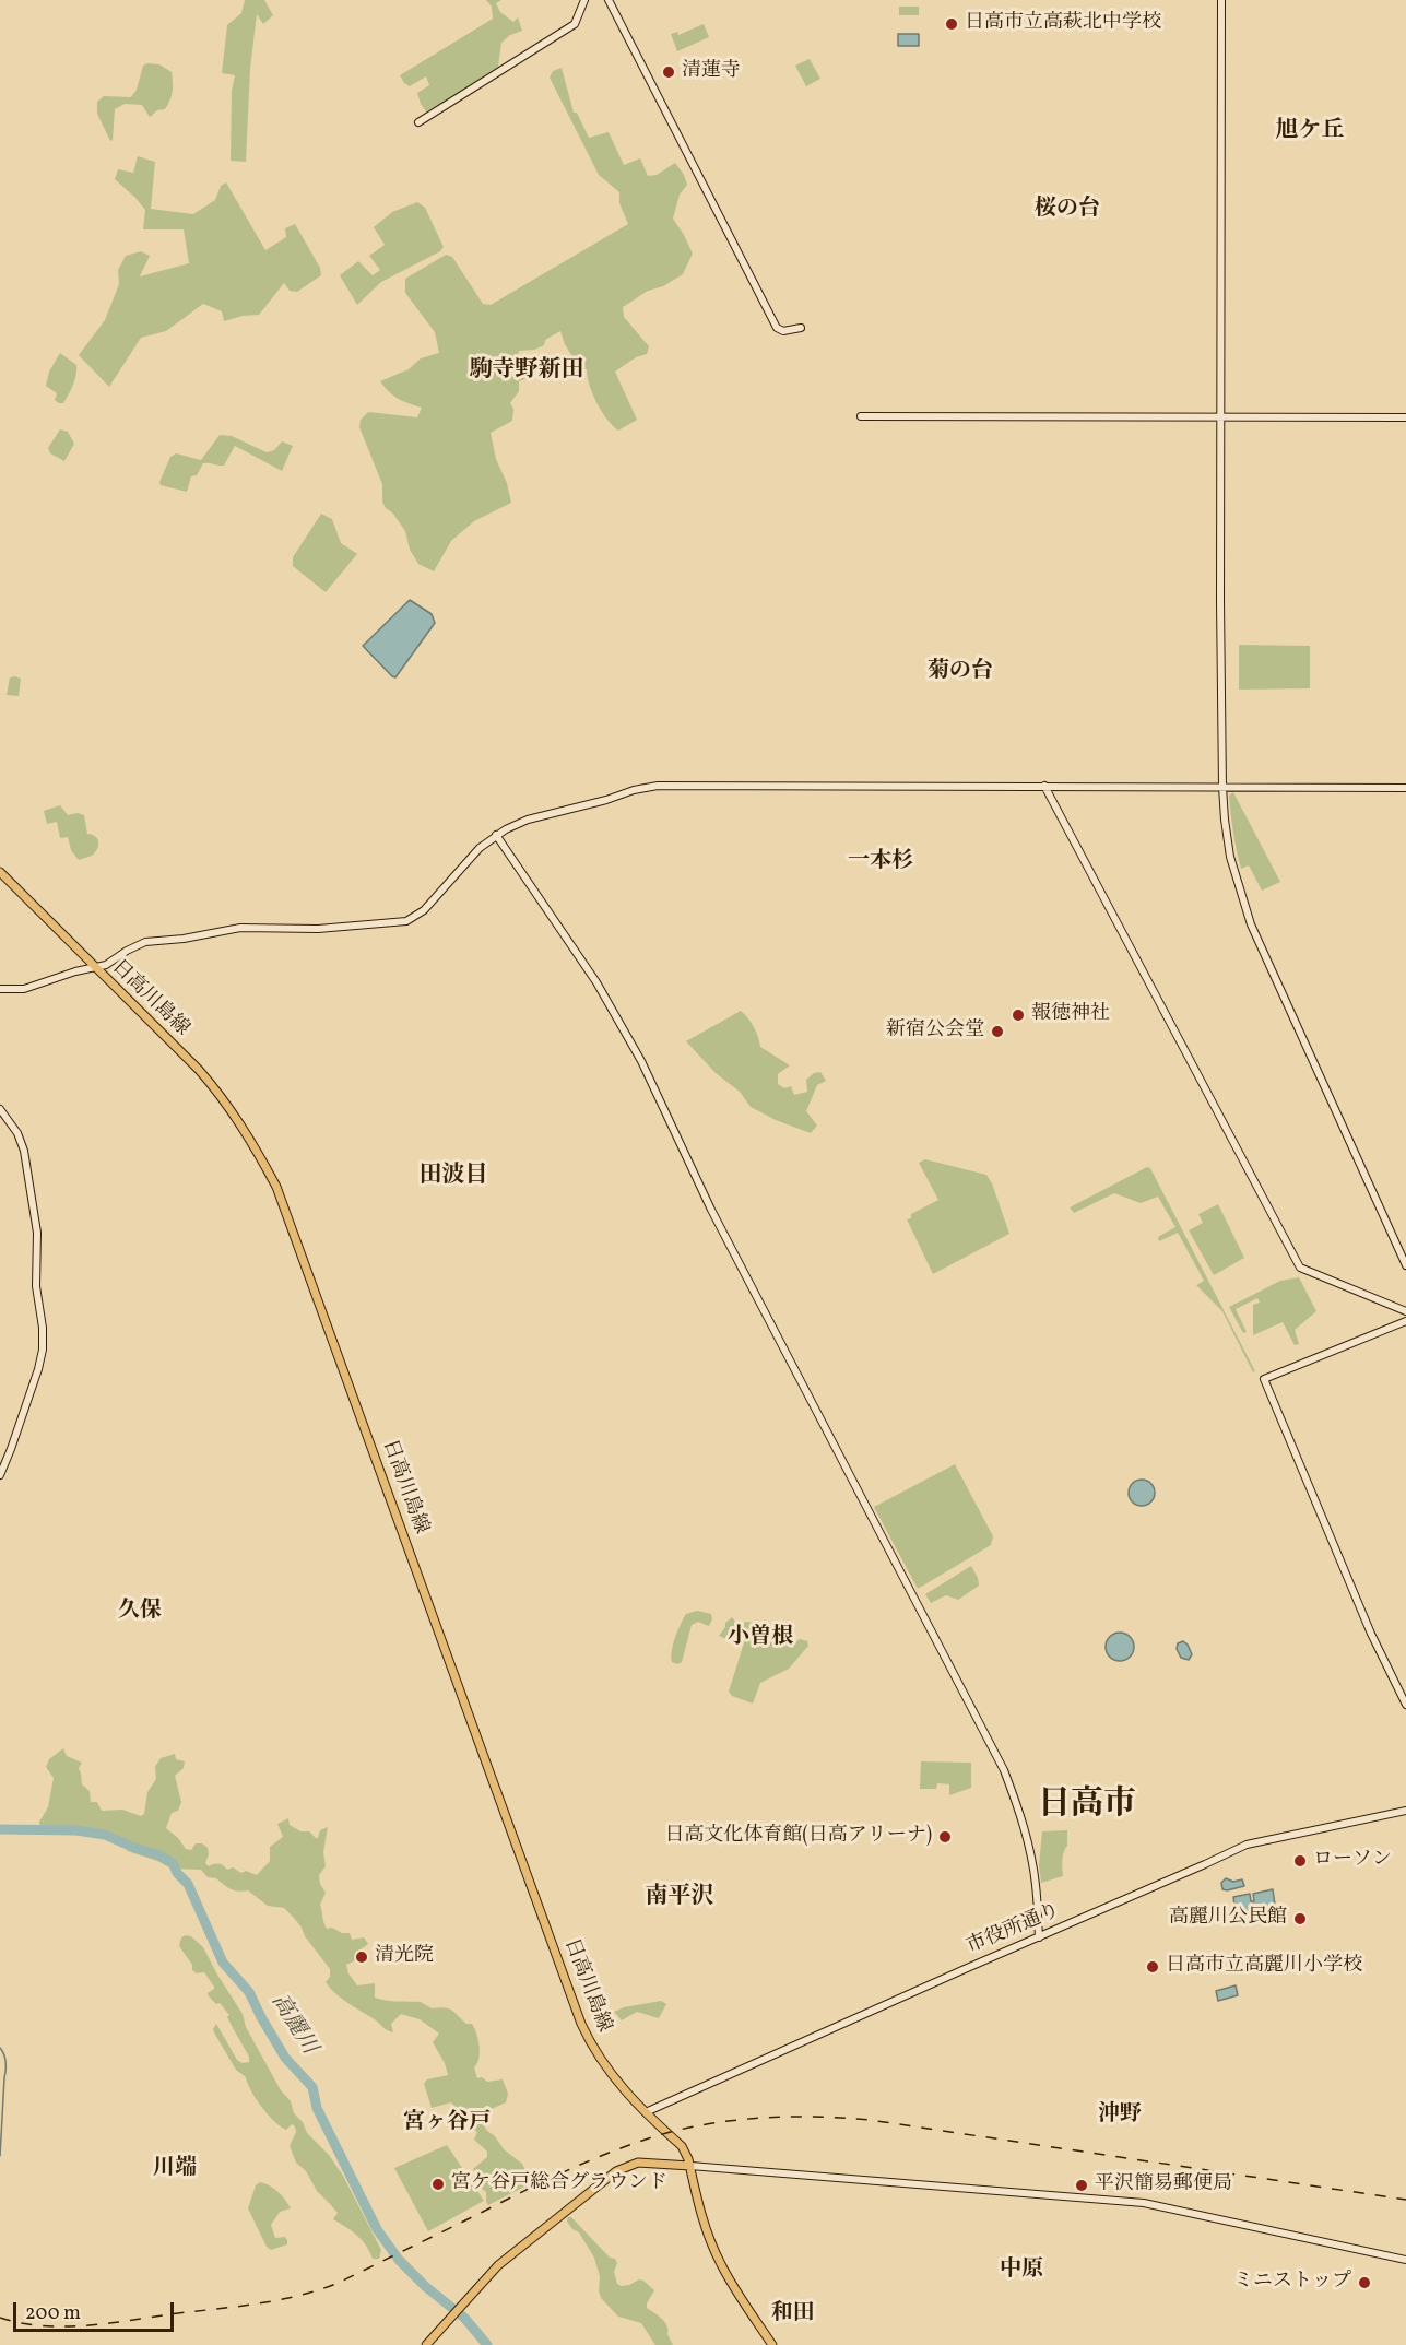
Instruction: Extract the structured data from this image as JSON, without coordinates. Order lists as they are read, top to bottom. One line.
{"streets":{"main road":["日高川島線"],"street":["市役所通り"]},"crossings":[["日高川島線","市役所通り"]],"districts":["旭ケ丘","桜の台","駒寺野新田","菊の台","一本杉","田波目","久保","小曽根","日高市","南平沢","沖野","宮ヶ谷戸","川端","中原","和田"],"water":["高麗川"],"places":["日高市立高萩北中学校","清蓮寺","報徳神社","新宿公会堂","日高文化体育館(日高アリーナ)","ローソン","高麗川公民館","清光院","日高市立高麗川小学校","宮ケ谷戸総合グラウンド","平沢簡易郵便局","ミニストップ"],"scale_bar":"200 m"}
